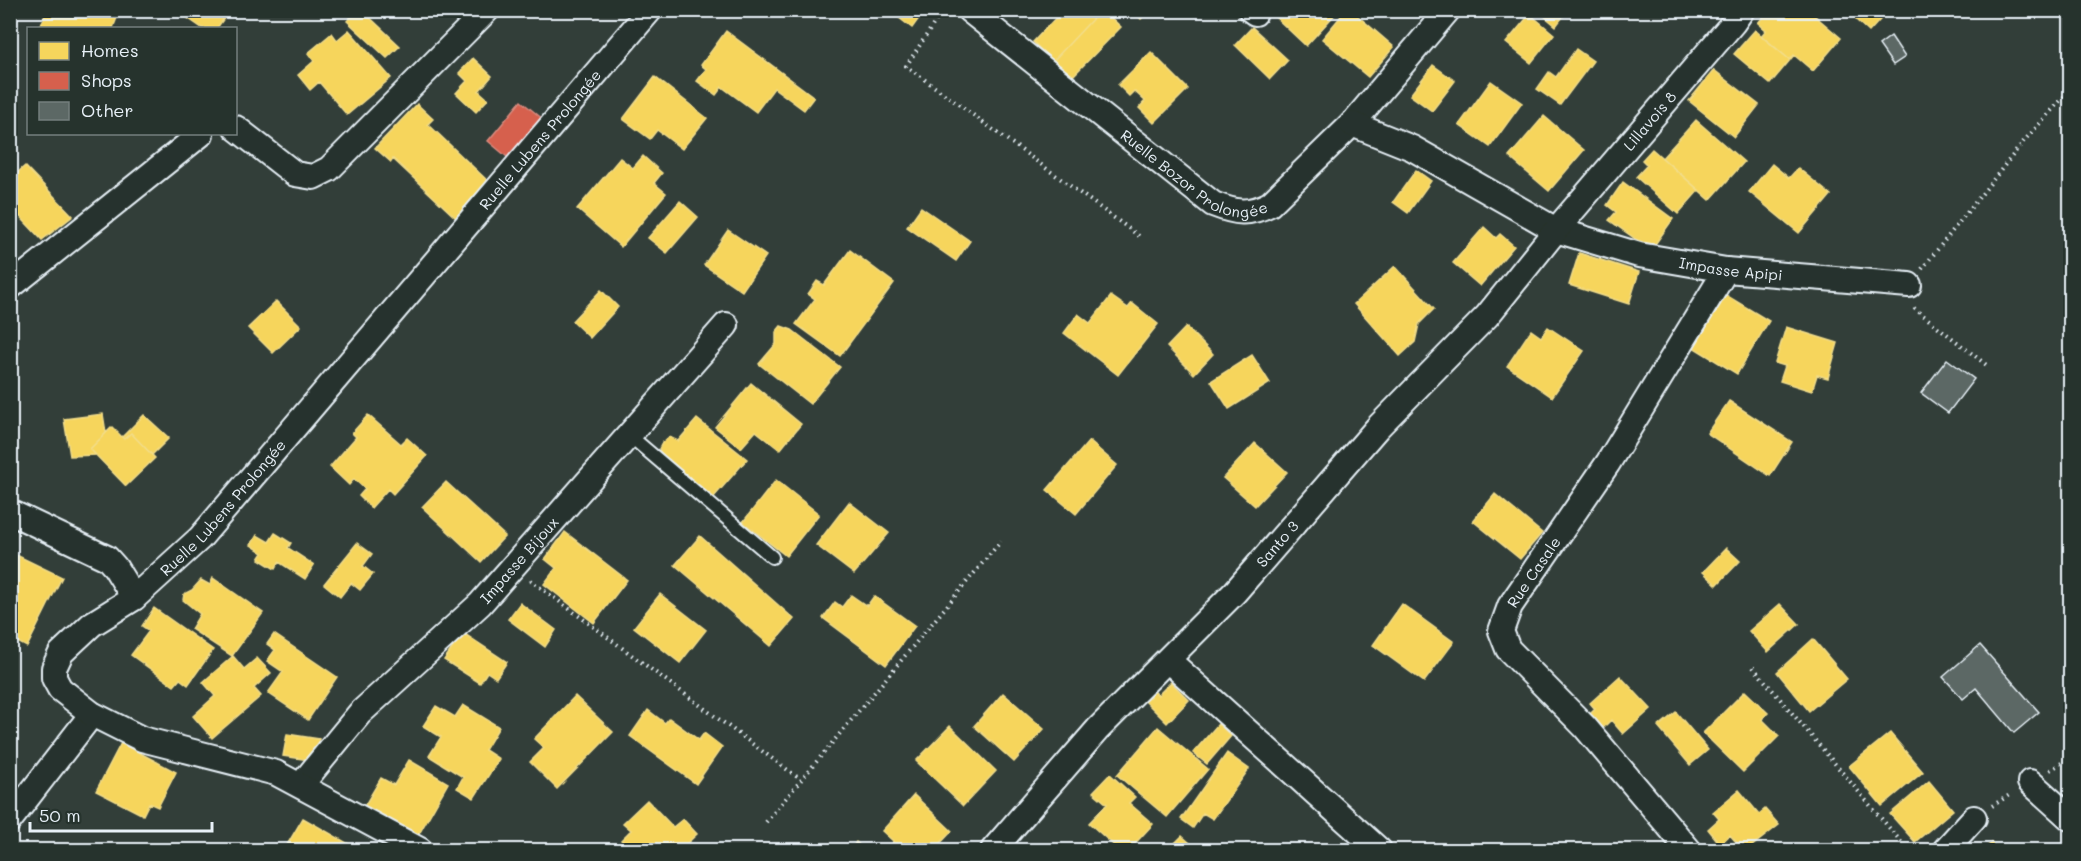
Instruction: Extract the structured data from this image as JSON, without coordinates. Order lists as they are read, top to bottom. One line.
{"streets":{"street":["Lillavois 8","Ruelle Lubens Prolongée","Ruelle Bozor Prolongée","Impasse Apipi","Santo 3","Impasse Bijoux","Rue Casale"]},"crossings":[["Lillavois 8","Impasse Apipi"],["Lillavois 8","Santo 3"],["Ruelle Lubens Prolongée","Impasse Bijoux"],["Ruelle Bozor Prolongée","Impasse Apipi"],["Impasse Apipi","Santo 3"],["Impasse Apipi","Rue Casale"]],"legend":["Homes","Shops","Other"],"scale_bar":"50 m"}
